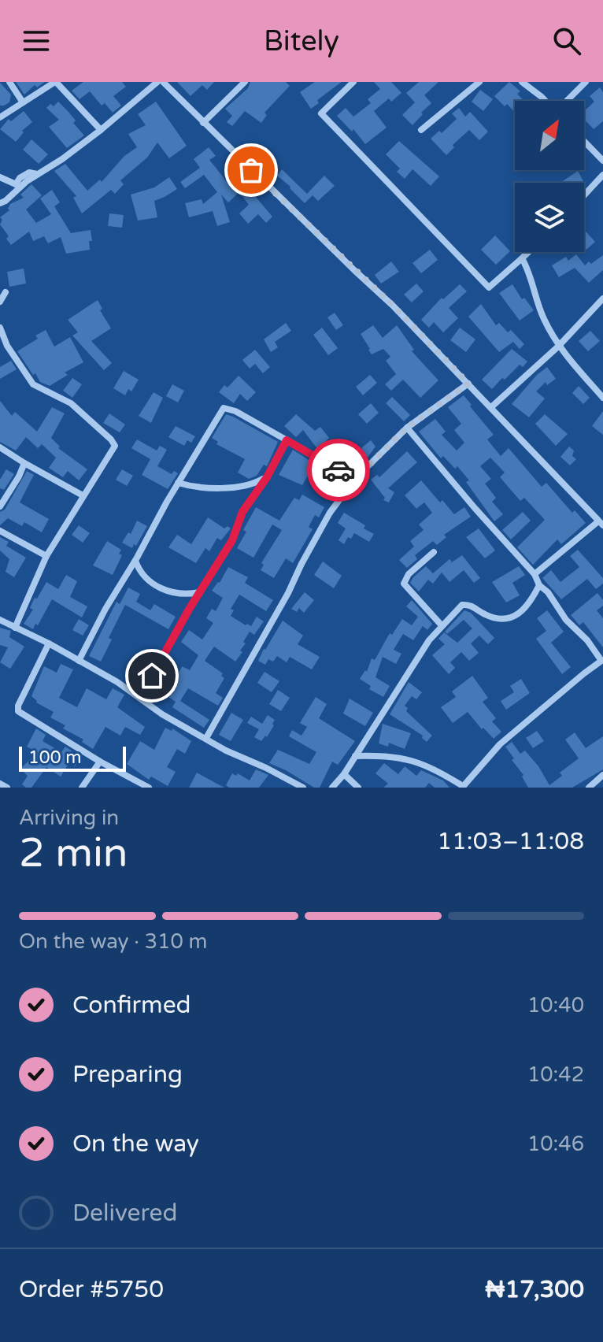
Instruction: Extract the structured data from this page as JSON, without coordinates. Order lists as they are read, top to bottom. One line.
{"scale_bar":"100 m","north":"top right","page":{"header":"Bitely","scale":"100 m","heading":["2 min","Arriving in","11:03–11:08"],"panel":["Order #5750","₦17,300"],"bar":"On the way · 310 m","list":[["Confirmed","10:40"],["Preparing","10:42"],["On the way","10:46"],"Delivered"]}}
